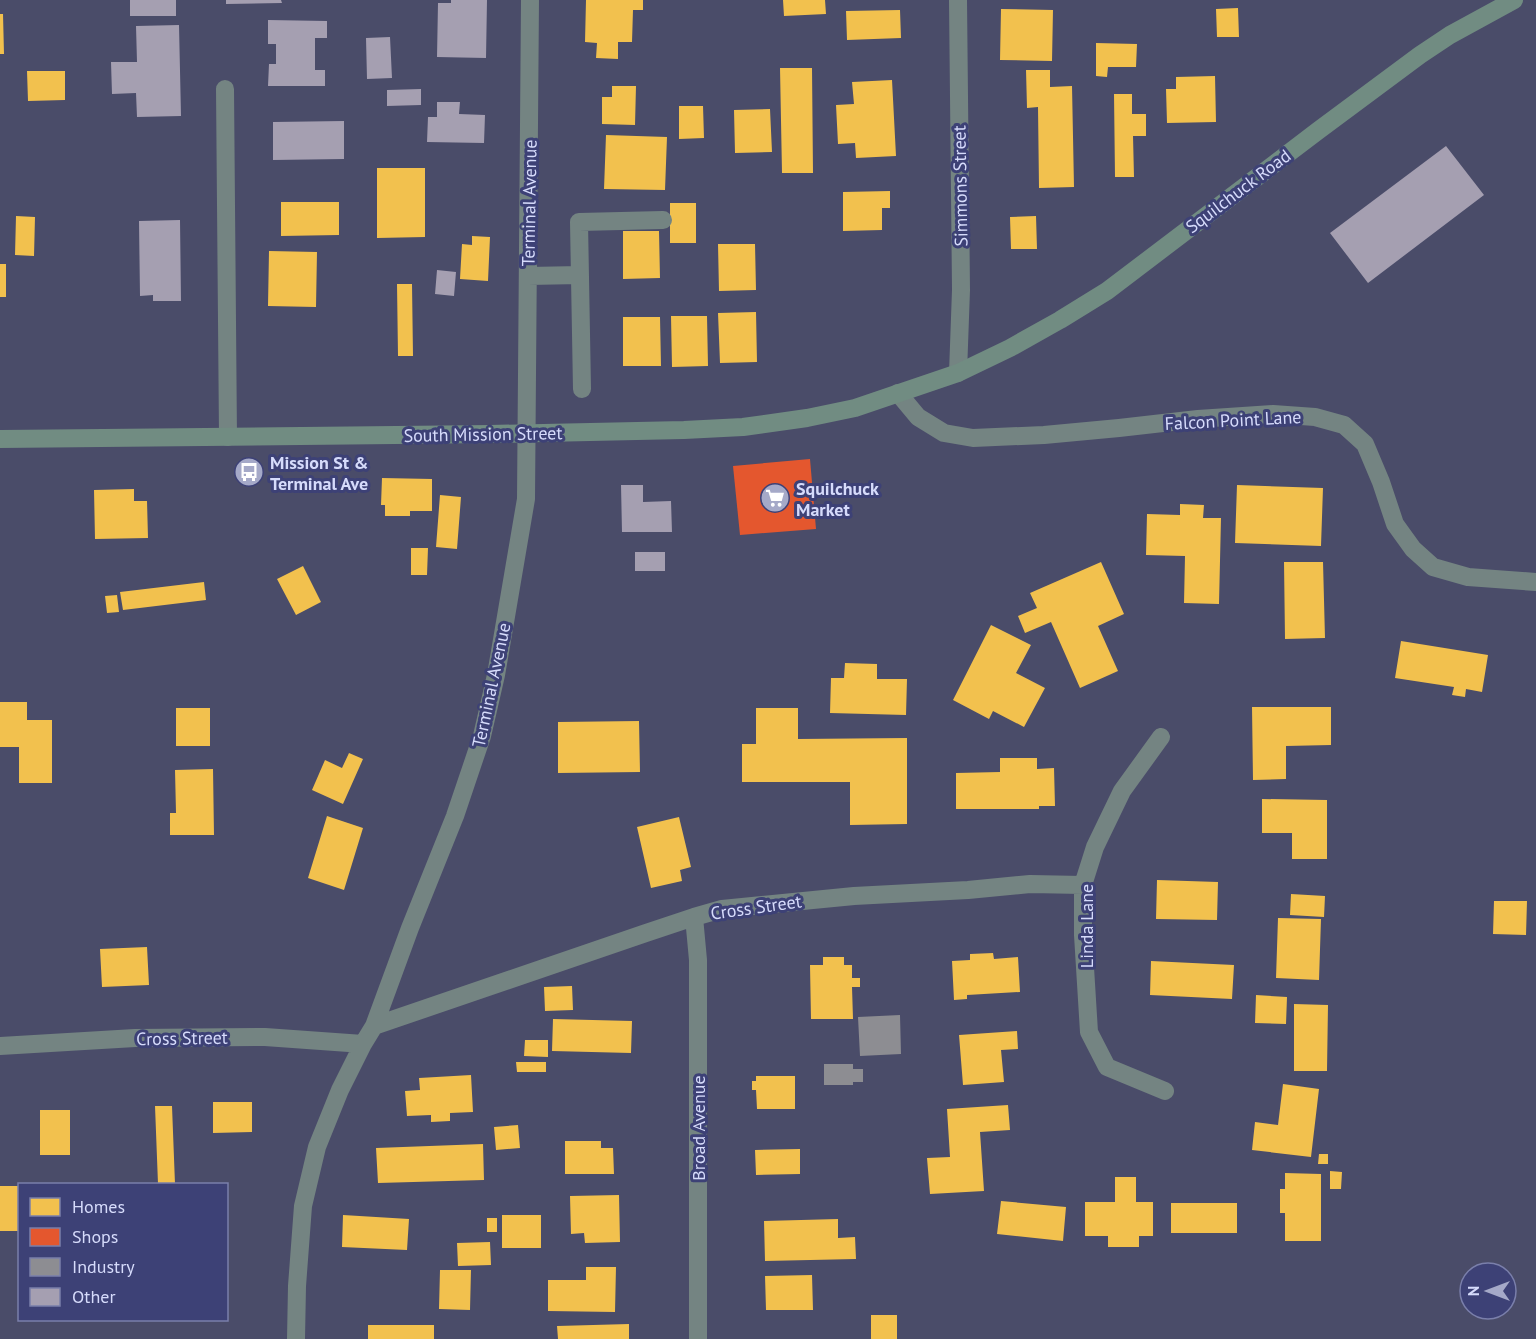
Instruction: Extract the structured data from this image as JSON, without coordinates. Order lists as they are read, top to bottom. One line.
{"streets":{"main road":["Squilchuck Road","South Mission Street"],"street":["Simmons Street","Terminal Avenue","Falcon Point Lane","Cross Street","Linda Lane","Broad Avenue"]},"crossings":[["Simmons Street","Squilchuck Road"],["Simmons Street","South Mission Street"],["Squilchuck Road","South Mission Street"],["Terminal Avenue","South Mission Street"],["Terminal Avenue","Cross Street"],["Falcon Point Lane","South Mission Street"],["Cross Street","Linda Lane"],["Cross Street","Broad Avenue"]],"places":{"bus stop":["Mission St & Terminal Ave"],"supermarket":["Squilchuck Market"]},"legend":["Homes","Shops","Industry","Other"],"north":"left"}
